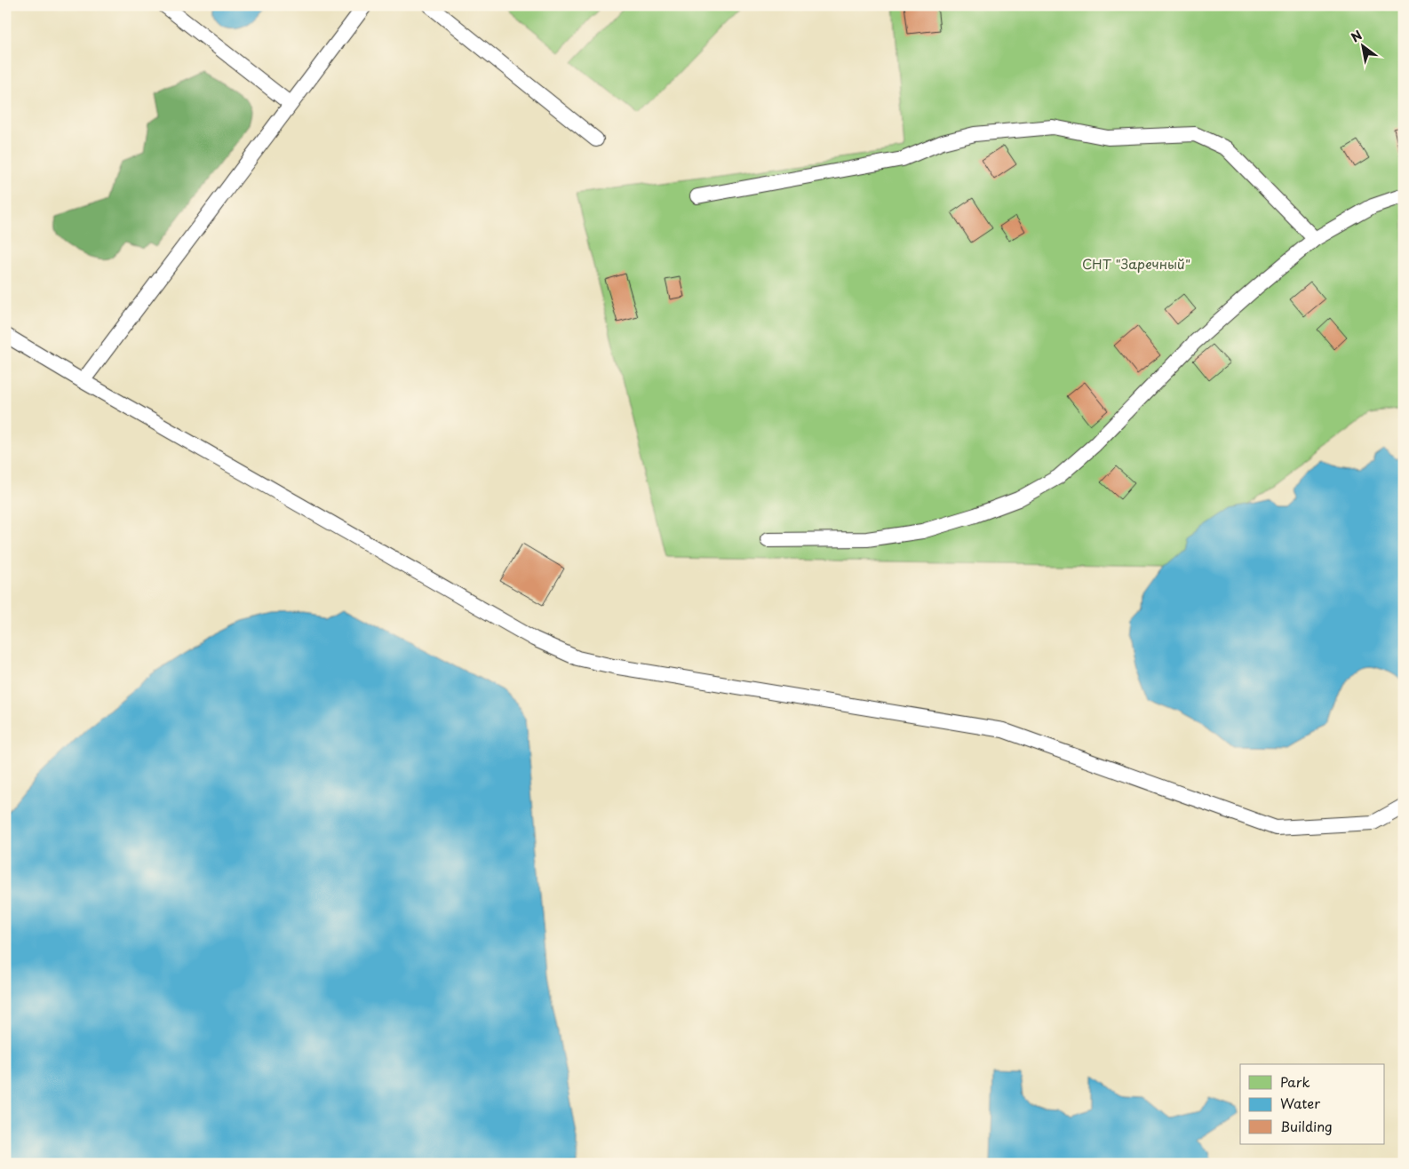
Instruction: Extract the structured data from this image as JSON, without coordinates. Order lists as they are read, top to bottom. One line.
{"parks":["СНТ \"Заречный\""],"legend":["Park","Water","Building"],"north":"top left"}
